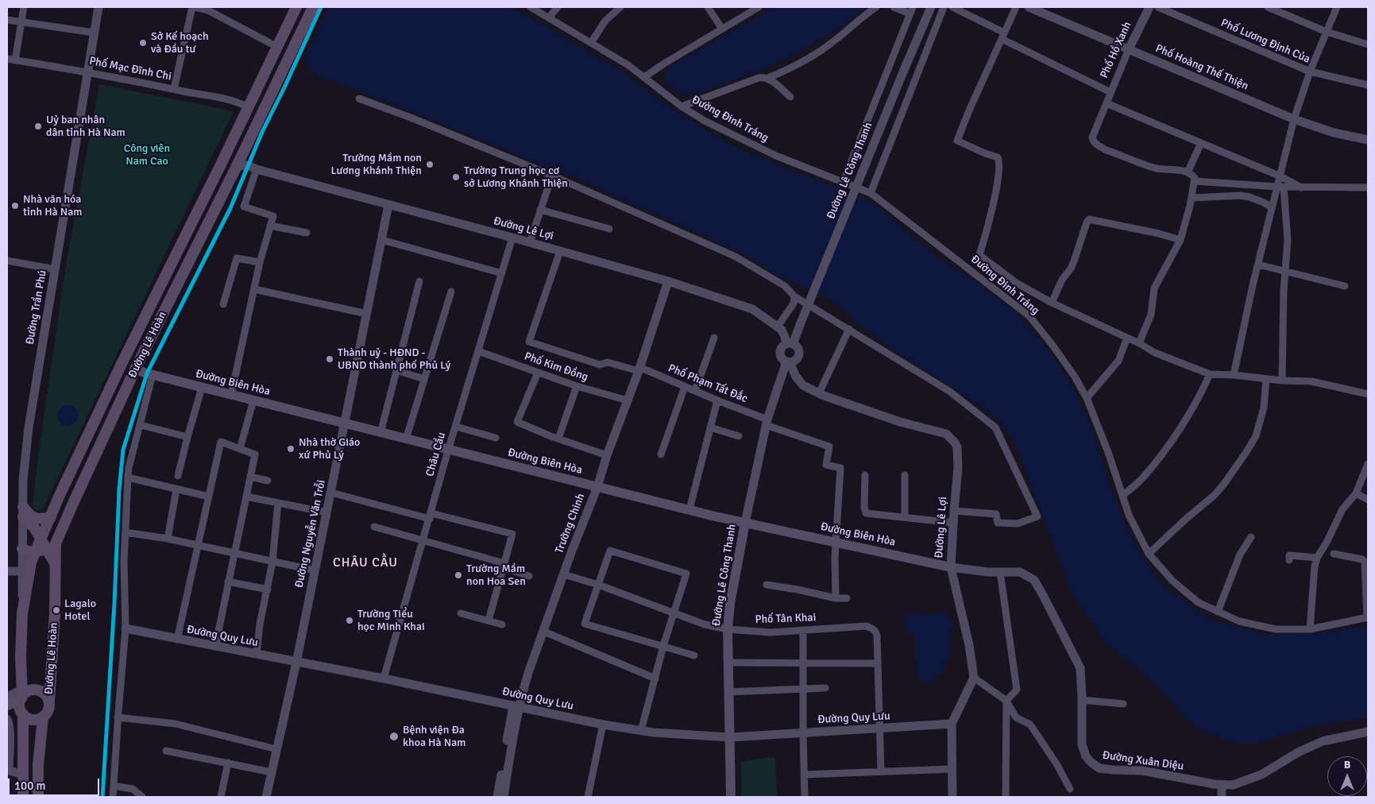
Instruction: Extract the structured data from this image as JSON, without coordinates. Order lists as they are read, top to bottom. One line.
{"streets":{"main road":["Đường Lê Công Thanh","Đường Lê Hoàn","Đường Biên Hòa"],"street":["Phố Lương Định Của","Phố Hồ Xanh","Phố Hoàng Thế Thiện","Phố Mạc Đĩnh Chi","Đường Đinh Tráng","Đường Lê Lợi","Đường Trần Phú","Phố Kim Đồng","Phố Phạm Tất Đắc","Châu Cầu","Trường Chinh","Đường Nguyễn Văn Trỗi","Phố Tân Khai","Đường Quy Lưu","Đường Xuân Diệu"]},"crossings":[["Phố Hồ Xanh","Phố Hoàng Thế Thiện"],["Phố Mạc Đĩnh Chi","Đường Trần Phú"],["Phố Mạc Đĩnh Chi","Đường Lê Hoàn"],["Đường Lê Công Thanh","Đường Lê Lợi"],["Đường Lê Công Thanh","Đường Biên Hòa"],["Đường Lê Công Thanh","Phố Phạm Tất Đắc"],["Đường Lê Công Thanh","Phố Tân Khai"],["Đường Lê Công Thanh","Đường Quy Lưu"],["Đường Lê Lợi","Đường Lê Hoàn"],["Đường Lê Lợi","Đường Biên Hòa"],["Đường Lê Lợi","Phố Phạm Tất Đắc"],["Đường Lê Lợi","Châu Cầu"],["Đường Lê Lợi","Trường Chinh"],["Đường Lê Lợi","Đường Nguyễn Văn Trỗi"],["Đường Lê Lợi","Đường Xuân Diệu"],["Đường Trần Phú","Đường Lê Hoàn"],["Đường Lê Hoàn","Đường Biên Hòa"],["Phố Kim Đồng","Châu Cầu"],["Phố Kim Đồng","Trường Chinh"],["Đường Biên Hòa","Phố Phạm Tất Đắc"],["Đường Biên Hòa","Châu Cầu"],["Đường Biên Hòa","Trường Chinh"],["Đường Biên Hòa","Đường Nguyễn Văn Trỗi"],["Đường Biên Hòa","Đường Xuân Diệu"],["Phố Phạm Tất Đắc","Trường Chinh"],["Châu Cầu","Đường Quy Lưu"],["Trường Chinh","Phố Tân Khai"],["Trường Chinh","Đường Quy Lưu"],["Đường Nguyễn Văn Trỗi","Đường Quy Lưu"],["Phố Tân Khai","Đường Quy Lưu"]],"districts":["CHÂU CẦU"],"parks":["Công viên Nam Cao"],"places":["Sở Kế hoạch và Đầu tư","Uỷ ban nhân dân tỉnh Hà Nam","Trường Mầm non Lương Khánh Thiện","Trường Trung học cơ sở Lương Khánh Thiện","Nhà văn hóa tỉnh Hà Nam","Thành uỷ - HĐND - UBND thành phố Phủ Lý","Nhà thờ Giáo xứ Phủ Lý","Trường Mầm non Hoa Sen","Lagalo Hotel","Trường Tiểu học Minh Khai","Bệnh viện Đa khoa Hà Nam"],"scale_bar":"100 m","north":"top"}
